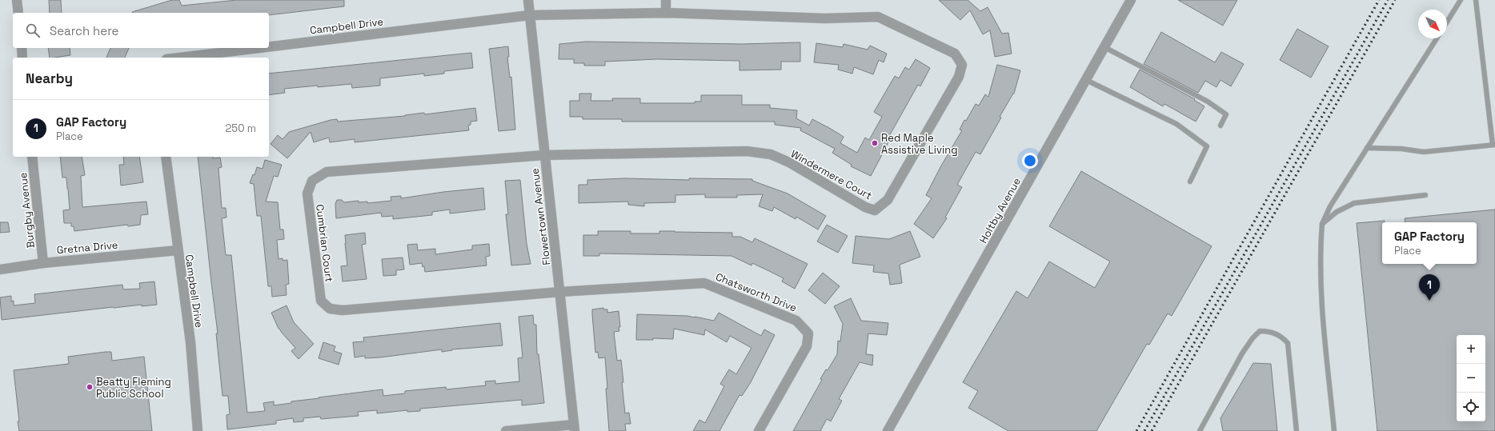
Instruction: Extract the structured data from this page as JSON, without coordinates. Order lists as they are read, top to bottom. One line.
{"streets":{"street":["Campbell Drive","Windermere Court","Burgby Avenue","Holtby Avenue","Flowertown Avenue","Cumbrian Court","Gretna Drive","Chatsworth Drive"]},"crossings":[["Campbell Drive","Windermere Court"],["Campbell Drive","Flowertown Avenue"],["Campbell Drive","Gretna Drive"],["Windermere Court","Flowertown Avenue"],["Windermere Court","Cumbrian Court"],["Burgby Avenue","Gretna Drive"],["Flowertown Avenue","Cumbrian Court"],["Flowertown Avenue","Chatsworth Drive"],["Cumbrian Court","Chatsworth Drive"]],"places":["Red Maple Assistive Living","Beatty Fleming Public School"],"north":"bottom right","page":{"search":"Search here","heading":"Nearby","list":[{"mark":"1","name":"GAP Factory","note":"Place","value":"250 m"}],"popup":["GAP Factory","Place"],"pins":"1","map_buttons":["+","−"]}}
